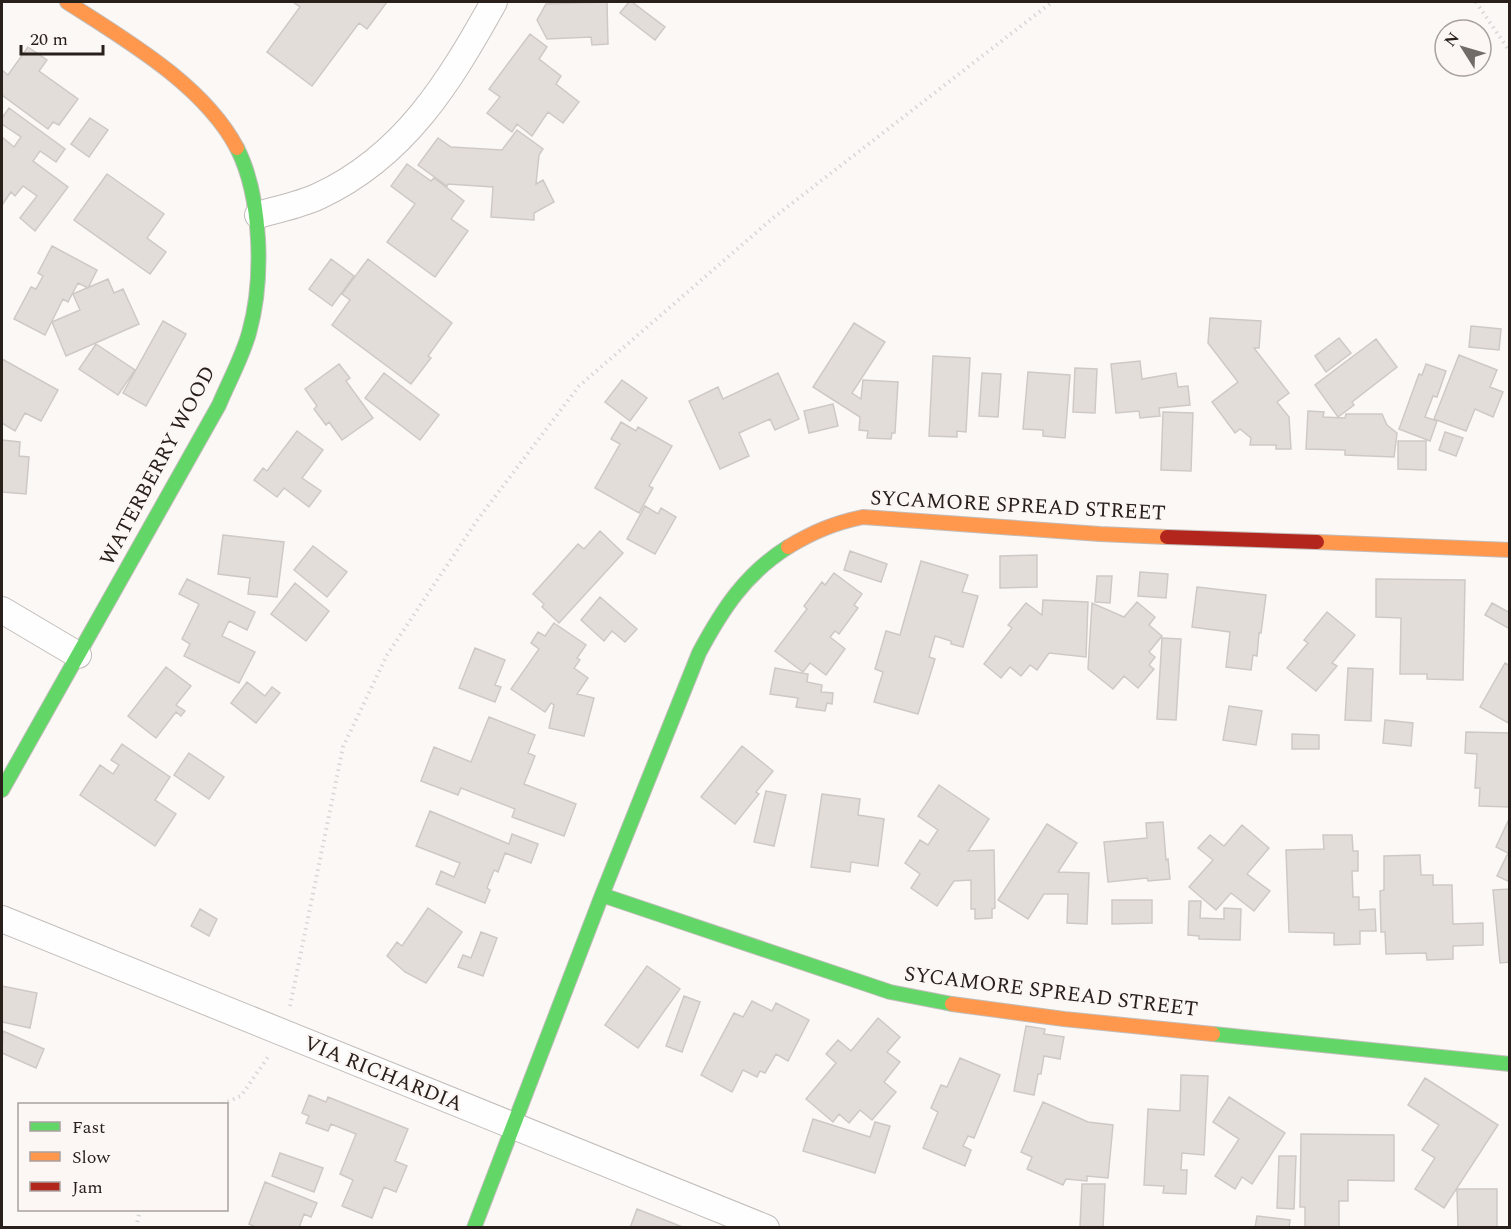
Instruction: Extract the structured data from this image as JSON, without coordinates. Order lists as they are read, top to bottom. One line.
{"streets":{"street":["WATERBERRY WOOD","SYCAMORE SPREAD STREET","VIA RICHARDIA"]},"crossings":[["SYCAMORE SPREAD STREET","VIA RICHARDIA"]],"legend":["Fast","Slow","Jam"],"scale_bar":"20 m","north":"top left"}
